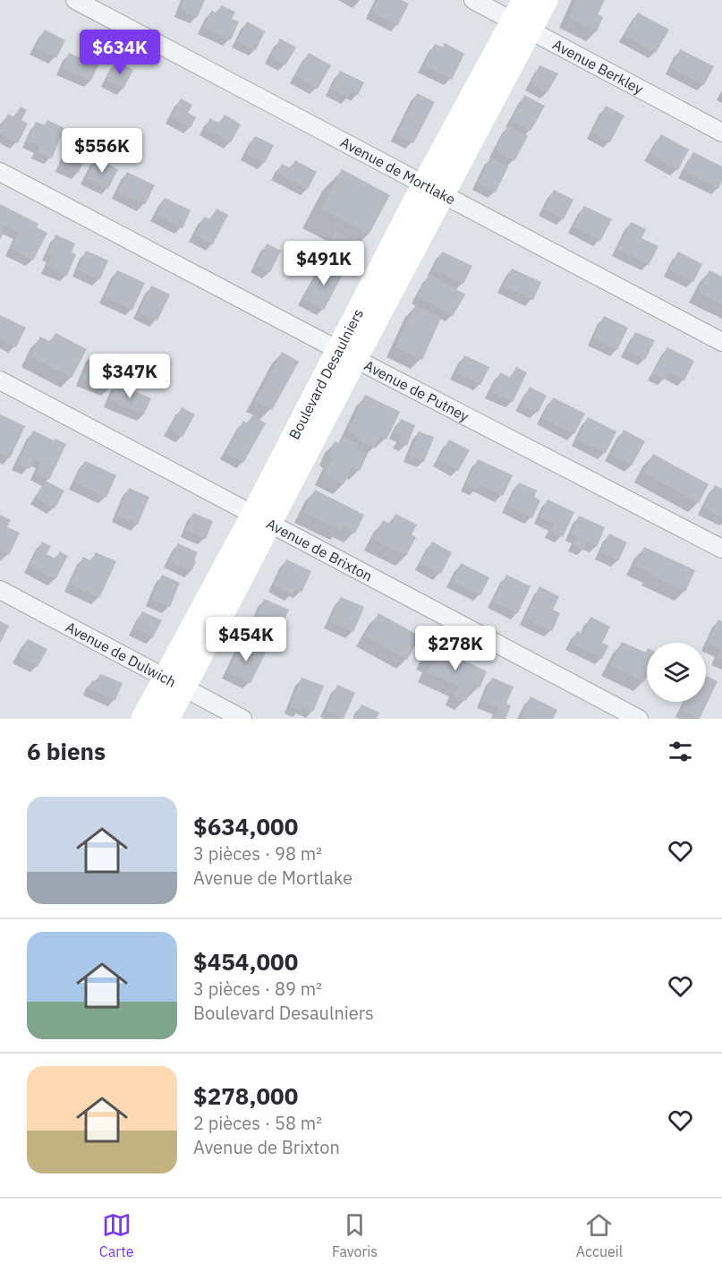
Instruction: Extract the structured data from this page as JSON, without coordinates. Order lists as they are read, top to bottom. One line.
{"streets":{"street":["Avenue Berkley","Avenue de Mortlake","Boulevard Desaulniers","Avenue de Putney","Avenue de Brixton","Avenue de Dulwich"]},"crossings":[["Avenue Berkley","Boulevard Desaulniers"],["Avenue de Mortlake","Boulevard Desaulniers"],["Boulevard Desaulniers","Avenue de Putney"],["Boulevard Desaulniers","Avenue de Brixton"],["Boulevard Desaulniers","Avenue de Dulwich"]],"page":{"price":["$634K","$556K","$491K","$347K","$454K","$278K"],"heading":"6 biens","list":[{"name":"$634,000","note":"3 pièces · 98 m² · Avenue de Mortlake"},{"name":"$454,000","note":"3 pièces · 89 m² · Boulevard Desaulniers"},{"name":"$278,000","note":"2 pièces · 58 m² · Avenue de Brixton"}],"tabs":["Carte","Favoris","Accueil"]}}
